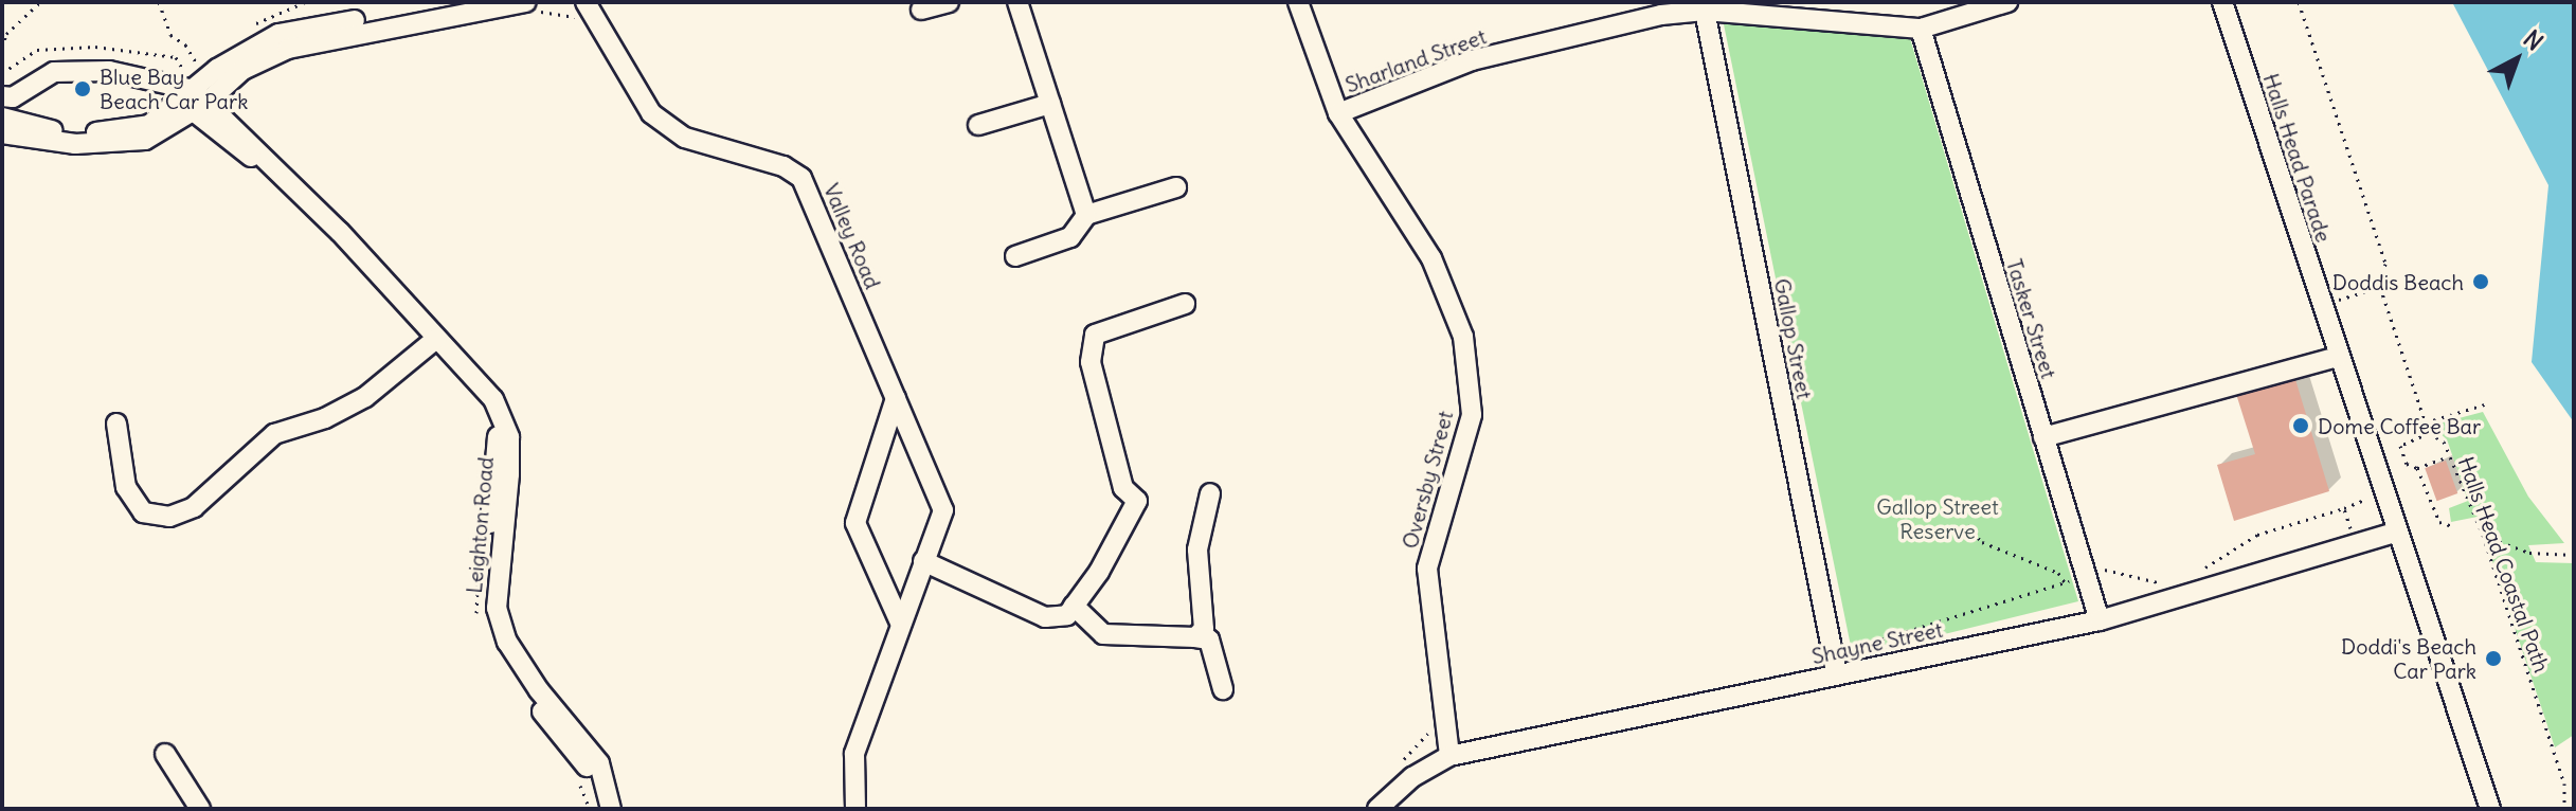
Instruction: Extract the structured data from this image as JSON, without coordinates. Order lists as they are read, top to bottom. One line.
{"streets":{"street":["Sharland Street","Halls Head Parade","Valley Road","Tasker Street","Gallop Street","Oversby Street","Leighton Road","Shayne Street"],"path":["Halls Head Coastal Path"]},"crossings":[["Sharland Street","Tasker Street"],["Sharland Street","Gallop Street"],["Sharland Street","Oversby Street"],["Halls Head Parade","Shayne Street"],["Tasker Street","Shayne Street"],["Gallop Street","Shayne Street"],["Oversby Street","Shayne Street"]],"parks":["Gallop Street Reserve"],"places":["Blue Bay Beach Car Park","Doddis Beach","Dome Coffee Bar","Doddi's Beach Car Park"],"north":"top right"}
